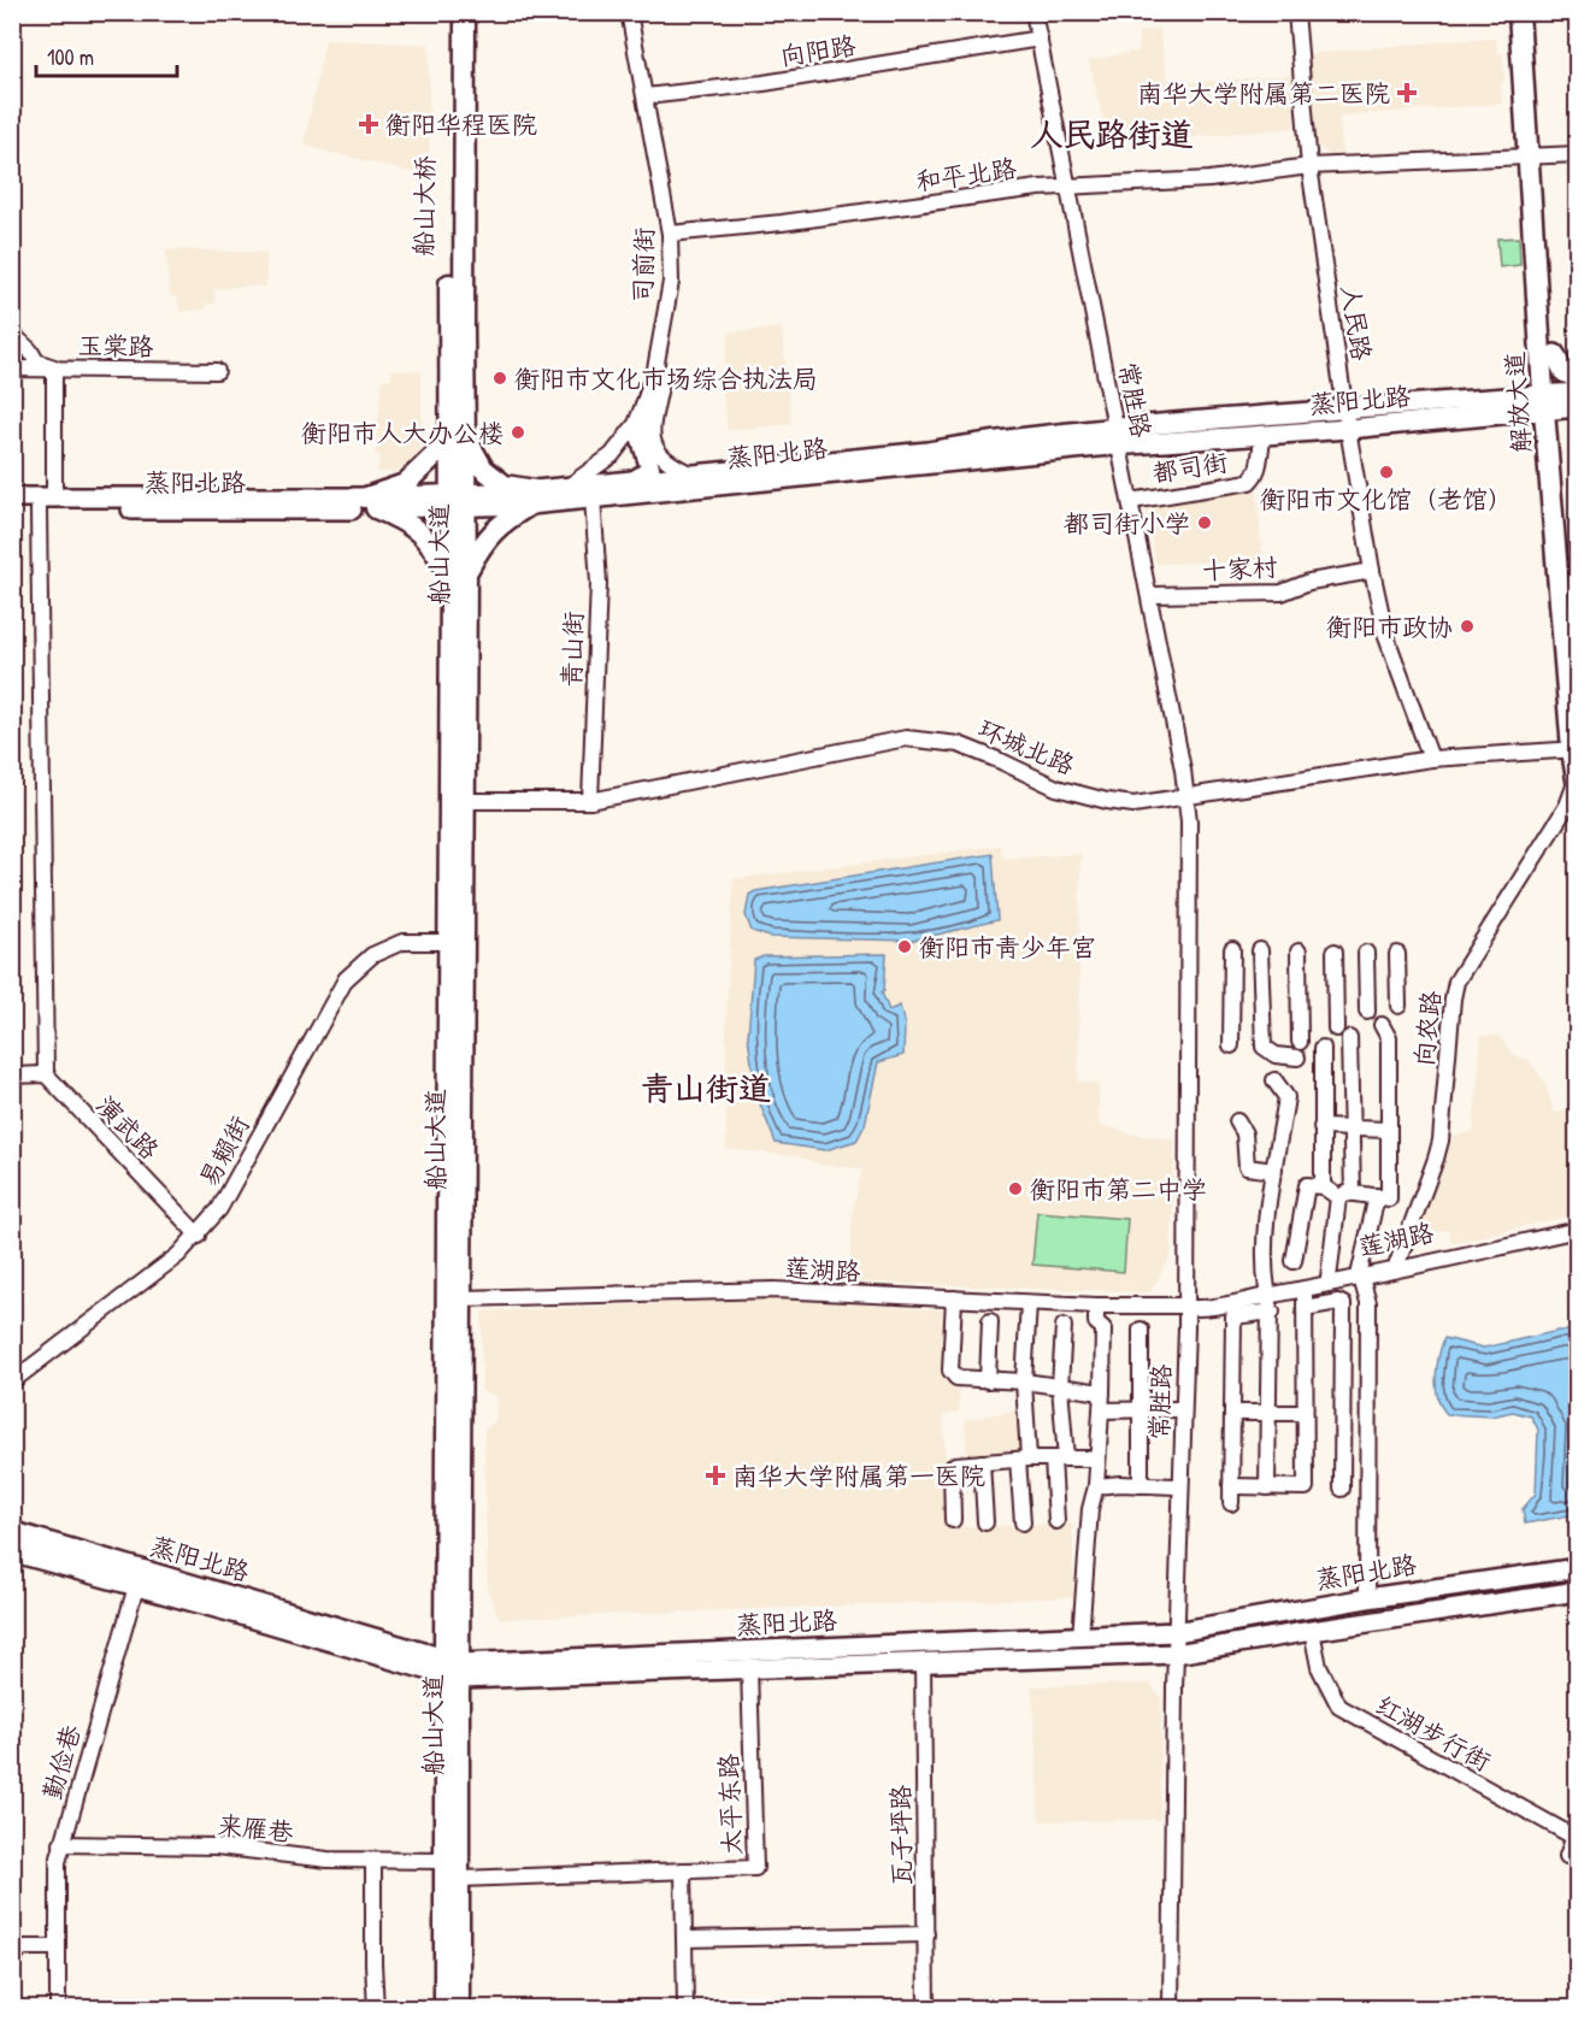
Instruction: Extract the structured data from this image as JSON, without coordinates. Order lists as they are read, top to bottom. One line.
{"streets":{"highway":["船山大桥","蒸阳北路","解放大道","船山大道"],"street":["向阳路","和平北路","司前街","人民路","玉棠路","常胜路","都司街","十家村","青山街","环城北路","向农路","演武路","易赖街","莲湖路","红湖步行街","勤俭巷","太平东路","来雁巷","瓦子坪路"]},"crossings":[["向阳路","司前街"],["向阳路","常胜路"],["和平北路","司前街"],["和平北路","人民路"],["和平北路","常胜路"],["和平北路","解放大道"],["船山大桥","船山大道"],["司前街","蒸阳北路"],["人民路","蒸阳北路"],["人民路","十家村"],["人民路","环城北路"],["常胜路","蒸阳北路"],["常胜路","都司街"],["常胜路","十家村"],["常胜路","环城北路"],["常胜路","莲湖路"],["蒸阳北路","解放大道"],["蒸阳北路","都司街"],["蒸阳北路","船山大道"],["蒸阳北路","青山街"],["蒸阳北路","红湖步行街"],["蒸阳北路","勤俭巷"],["蒸阳北路","太平东路"],["蒸阳北路","瓦子坪路"],["解放大道","环城北路"],["解放大道","向农路"],["船山大道","环城北路"],["船山大道","易赖街"],["船山大道","莲湖路"],["船山大道","太平东路"],["船山大道","来雁巷"],["青山街","环城北路"],["向农路","莲湖路"],["演武路","易赖街"],["勤俭巷","来雁巷"]],"districts":["人民路街道","青山街道"],"places":{"health":["南华大学附属第二医院","衡阳华程医院","南华大学附属第一医院"],"other":["衡阳市文化市场综合执法局","衡阳市人大办公楼","衡阳市文化馆（老馆）","都司街小学","衡阳市政协","衡阳市青少年宫","衡阳市第二中学"]},"scale_bar":"100 m"}
